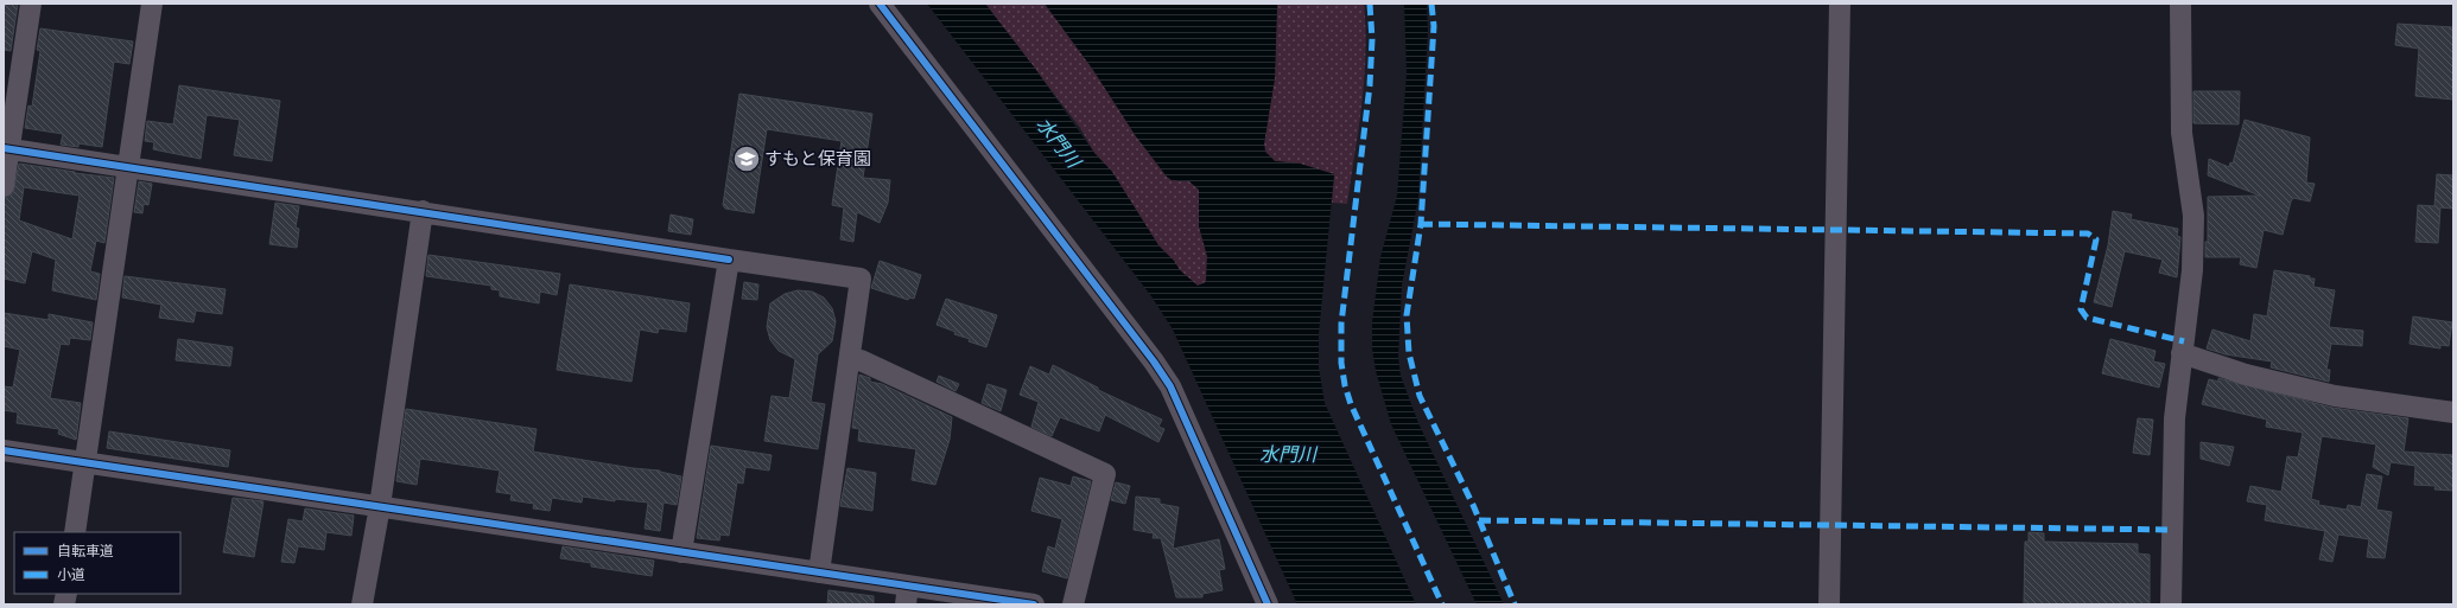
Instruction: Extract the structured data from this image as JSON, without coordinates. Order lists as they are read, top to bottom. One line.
{"water":["水門川"],"places":{"school or university":["すもと保育園"]},"legend":["自転車道","小道"]}
